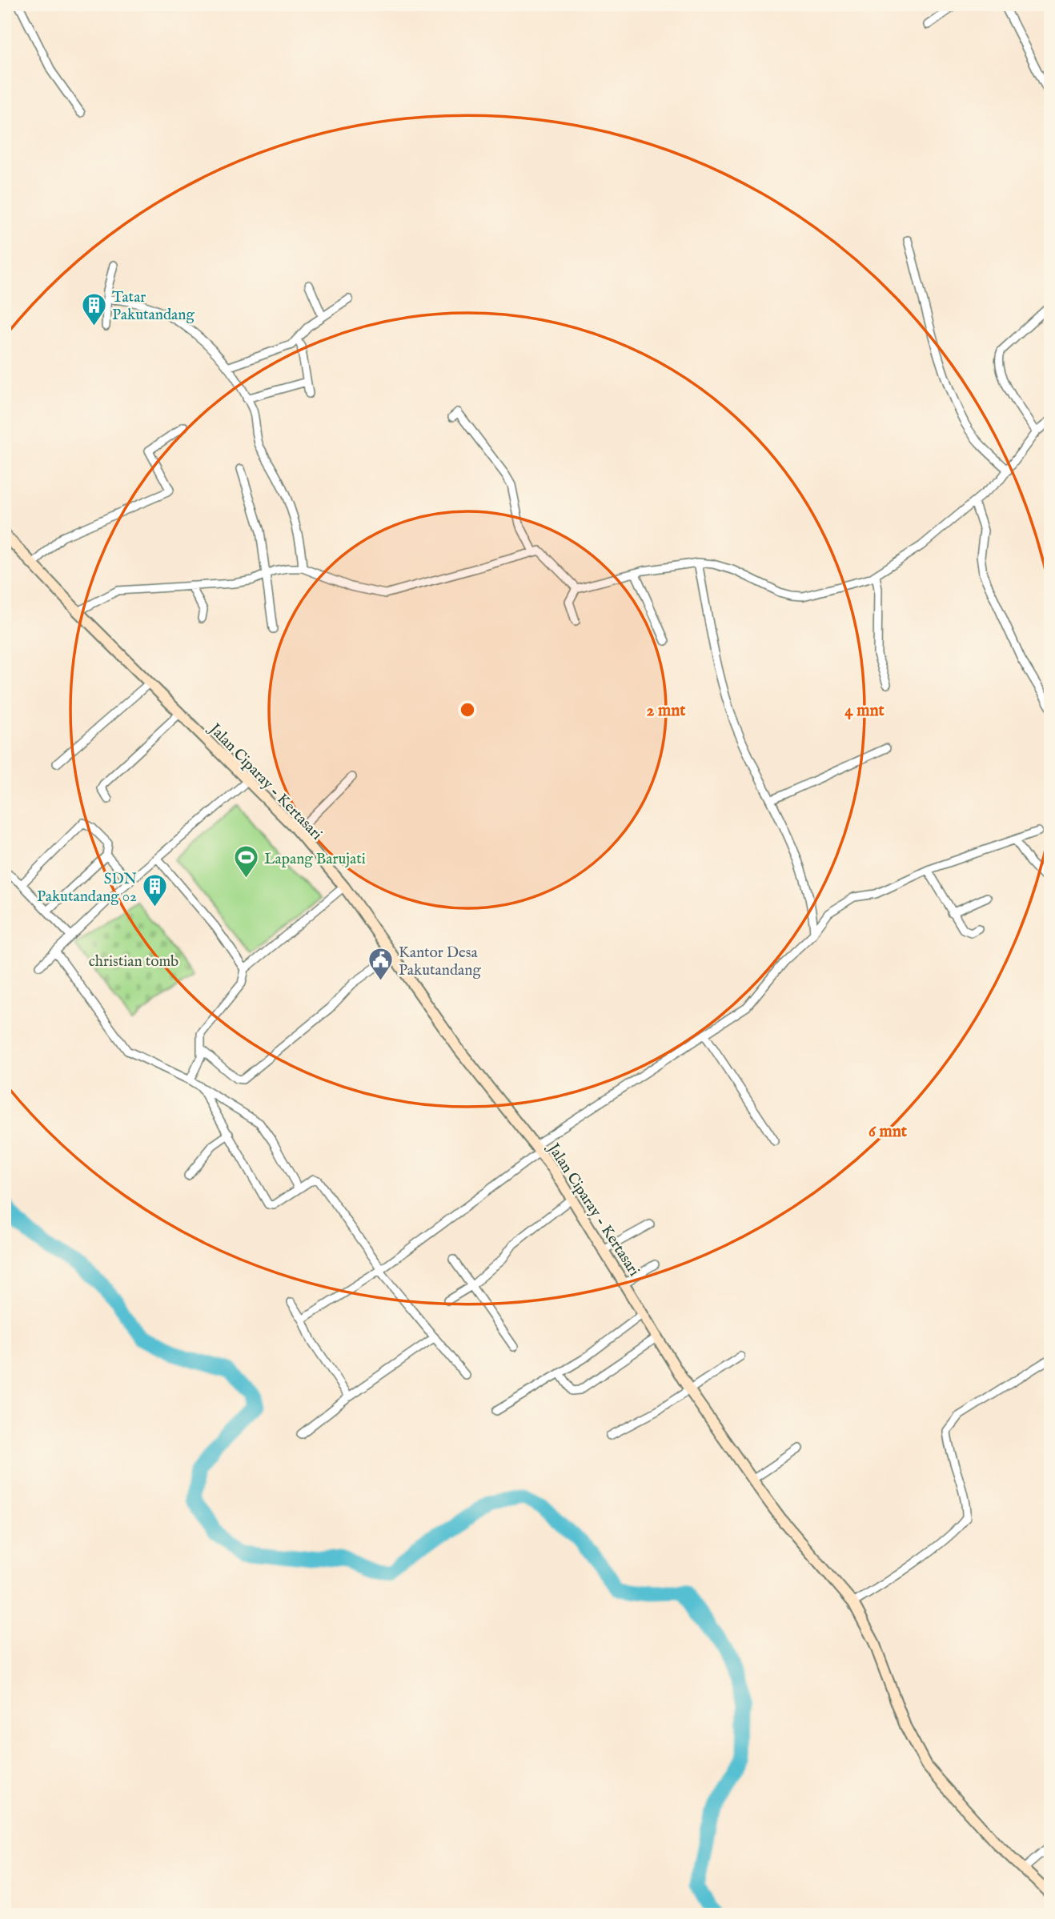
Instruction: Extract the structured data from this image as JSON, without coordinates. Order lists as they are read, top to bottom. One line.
{"streets":{"main road":["Jalan Ciparay - Kertasari"]},"parks":["christian tomb"],"places":{"building":["Tatar Pakutandang","SDN Pakutandang 02"],"sports":["Lapang Barujati"],"public building":["Kantor Desa Pakutandang"]},"rings":["2 mnt","4 mnt","6 mnt"]}
